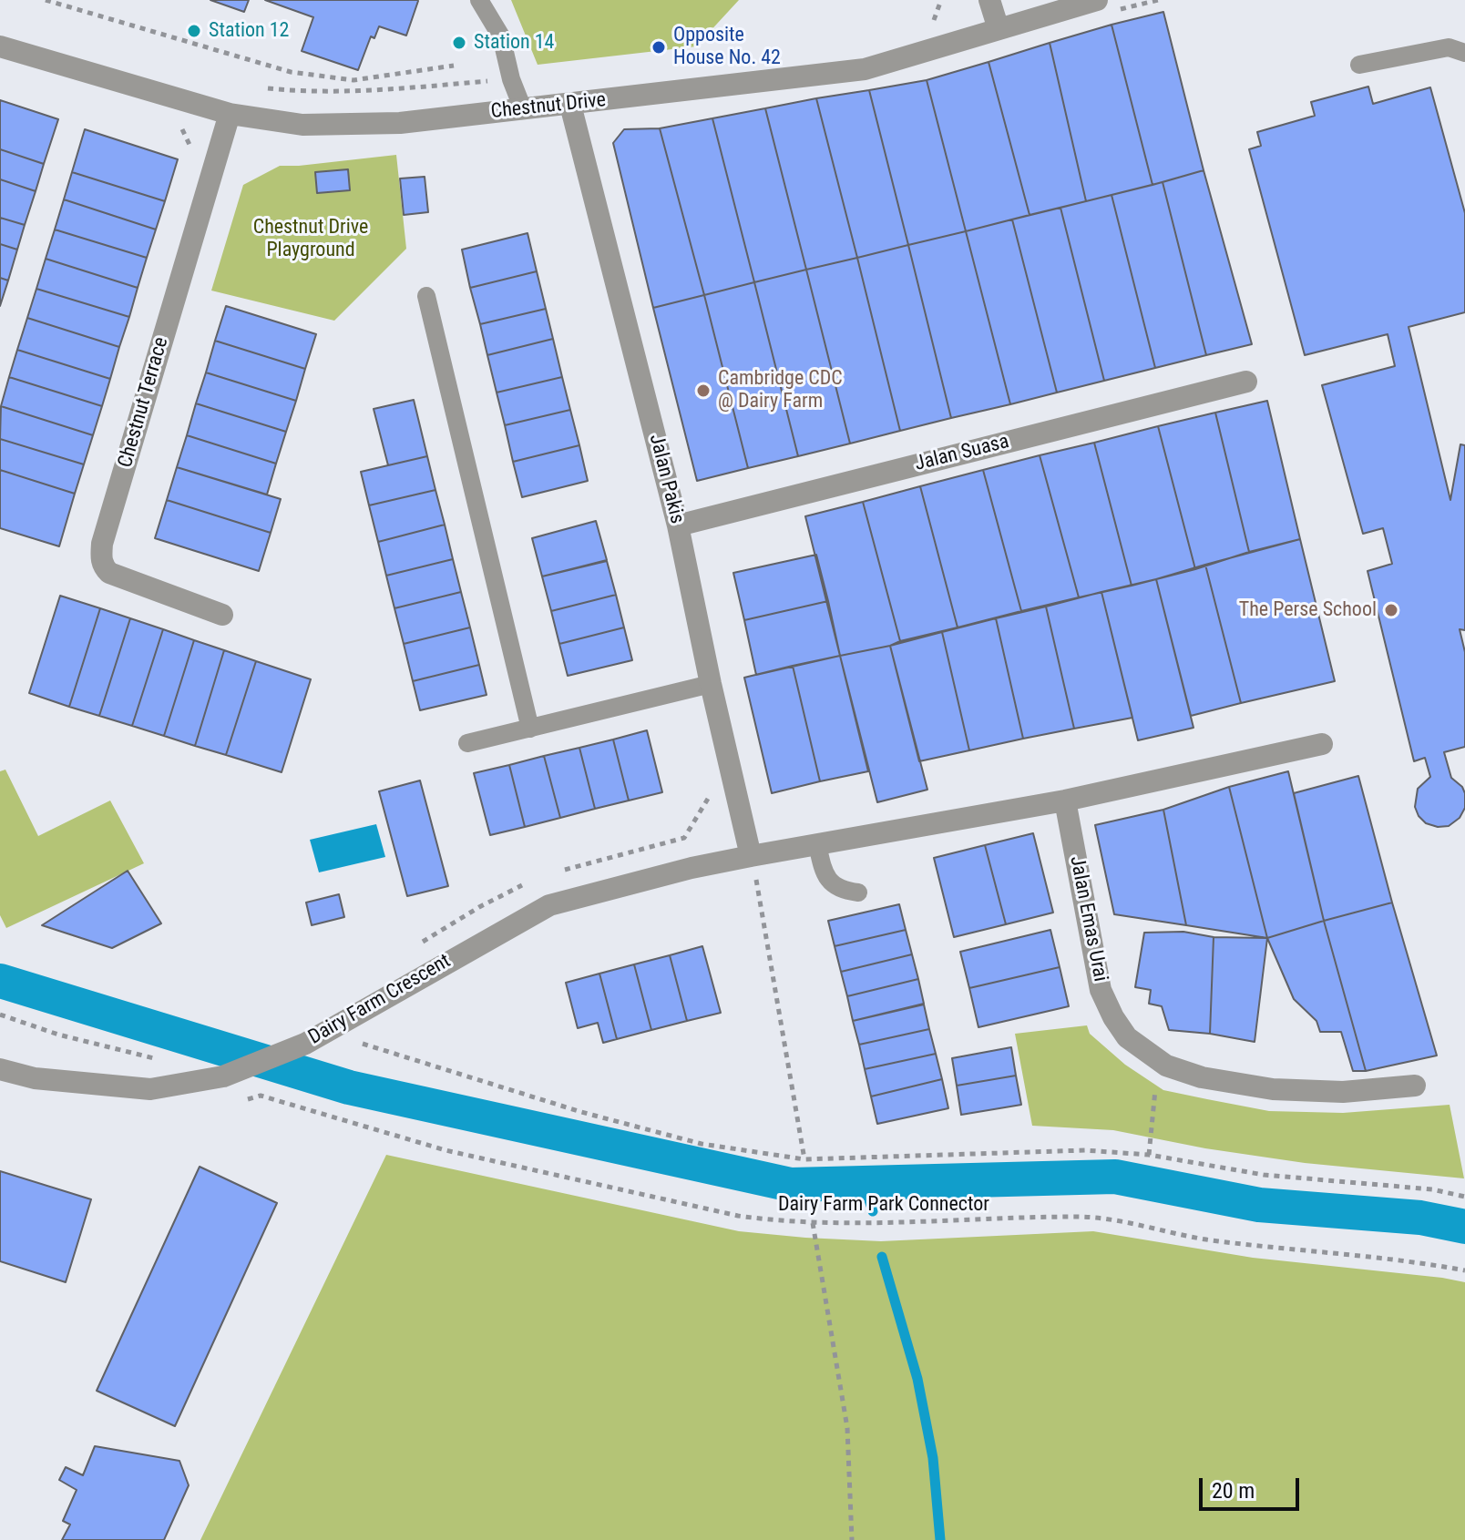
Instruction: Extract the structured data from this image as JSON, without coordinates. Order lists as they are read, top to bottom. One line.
{"streets":{"street":["Chestnut Drive","Chestnut Terrace","Jalan Suasa","Jalan Pakis","Jalan Emas Urai","Dairy Farm Crescent"],"path":["Dairy Farm Park Connector"]},"crossings":[["Chestnut Drive","Chestnut Terrace"],["Chestnut Drive","Jalan Pakis"],["Jalan Suasa","Jalan Pakis"],["Jalan Pakis","Dairy Farm Crescent"]],"parks":["Chestnut Drive Playground"],"places":["Station 12","Station 14","Opposite House No. 42","Cambridge CDC @ Dairy Farm","The Perse School"],"scale_bar":"20 m"}
